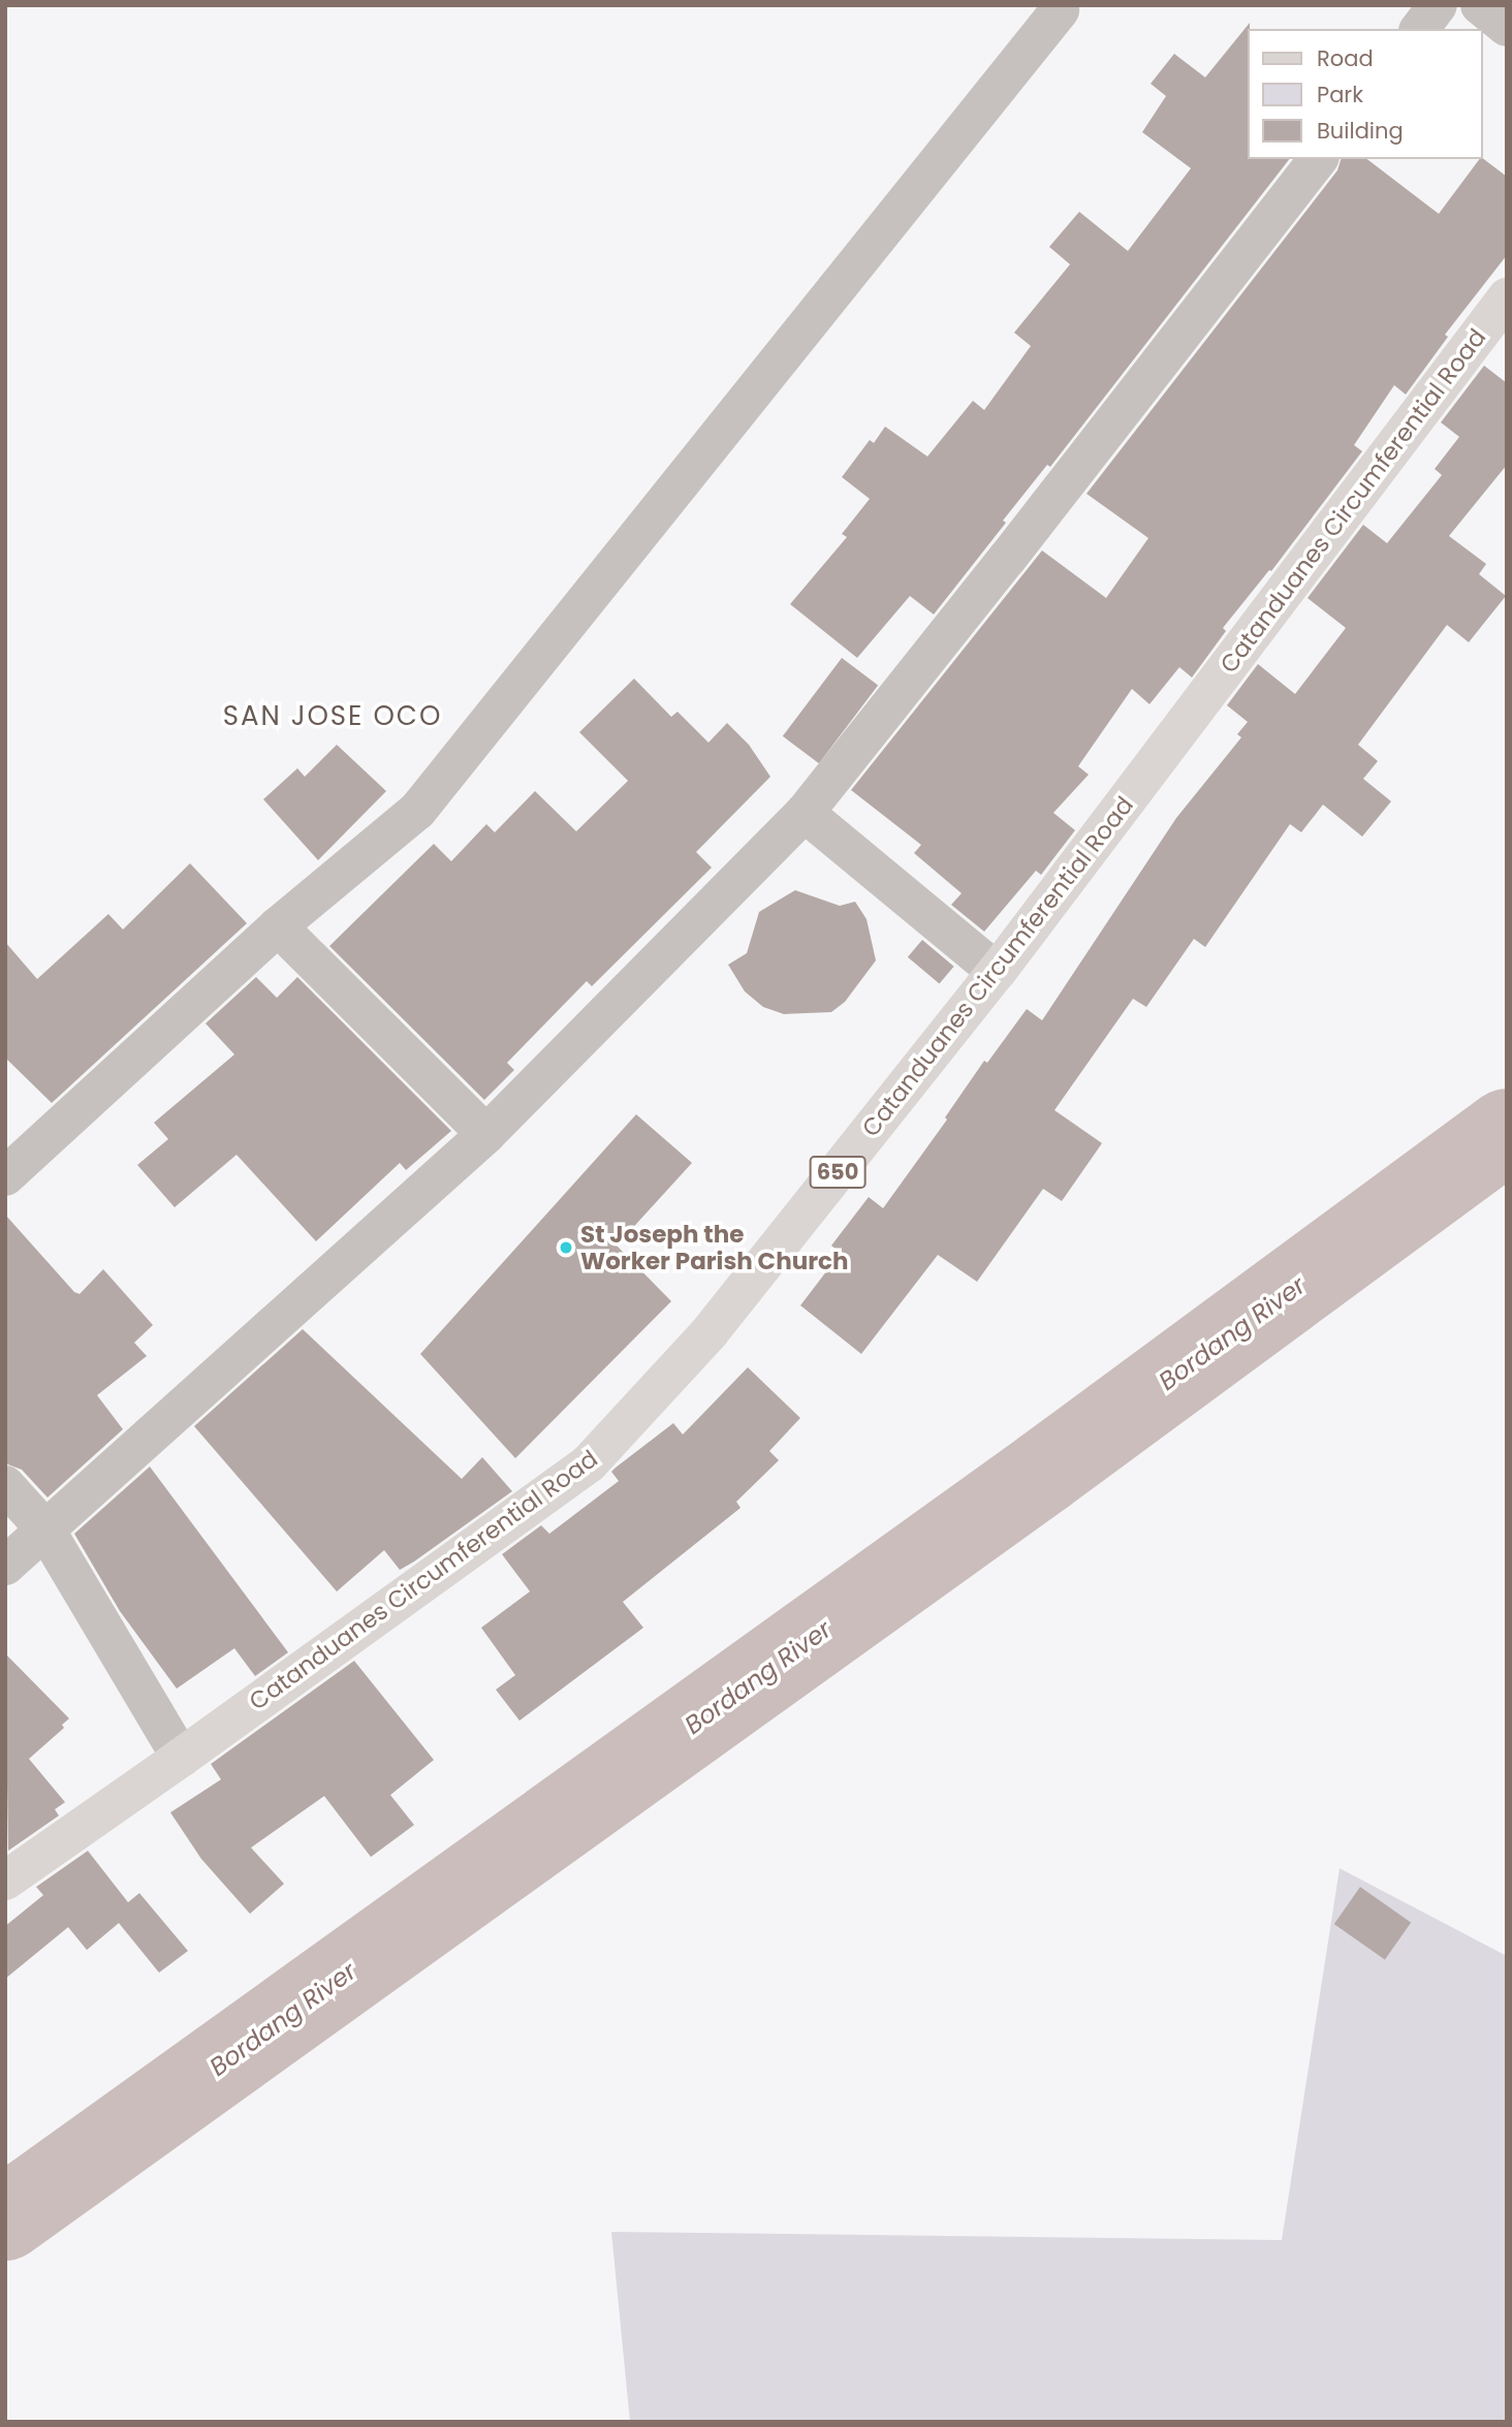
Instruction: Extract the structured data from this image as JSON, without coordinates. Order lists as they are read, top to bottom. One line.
{"streets":{"main road":["Catanduanes Circumferential Road","650"]},"districts":["SAN JOSE OCO"],"water":["Bordang River"],"places":["St Joseph the Worker Parish Church"],"legend":["Road","Park","Building"]}
